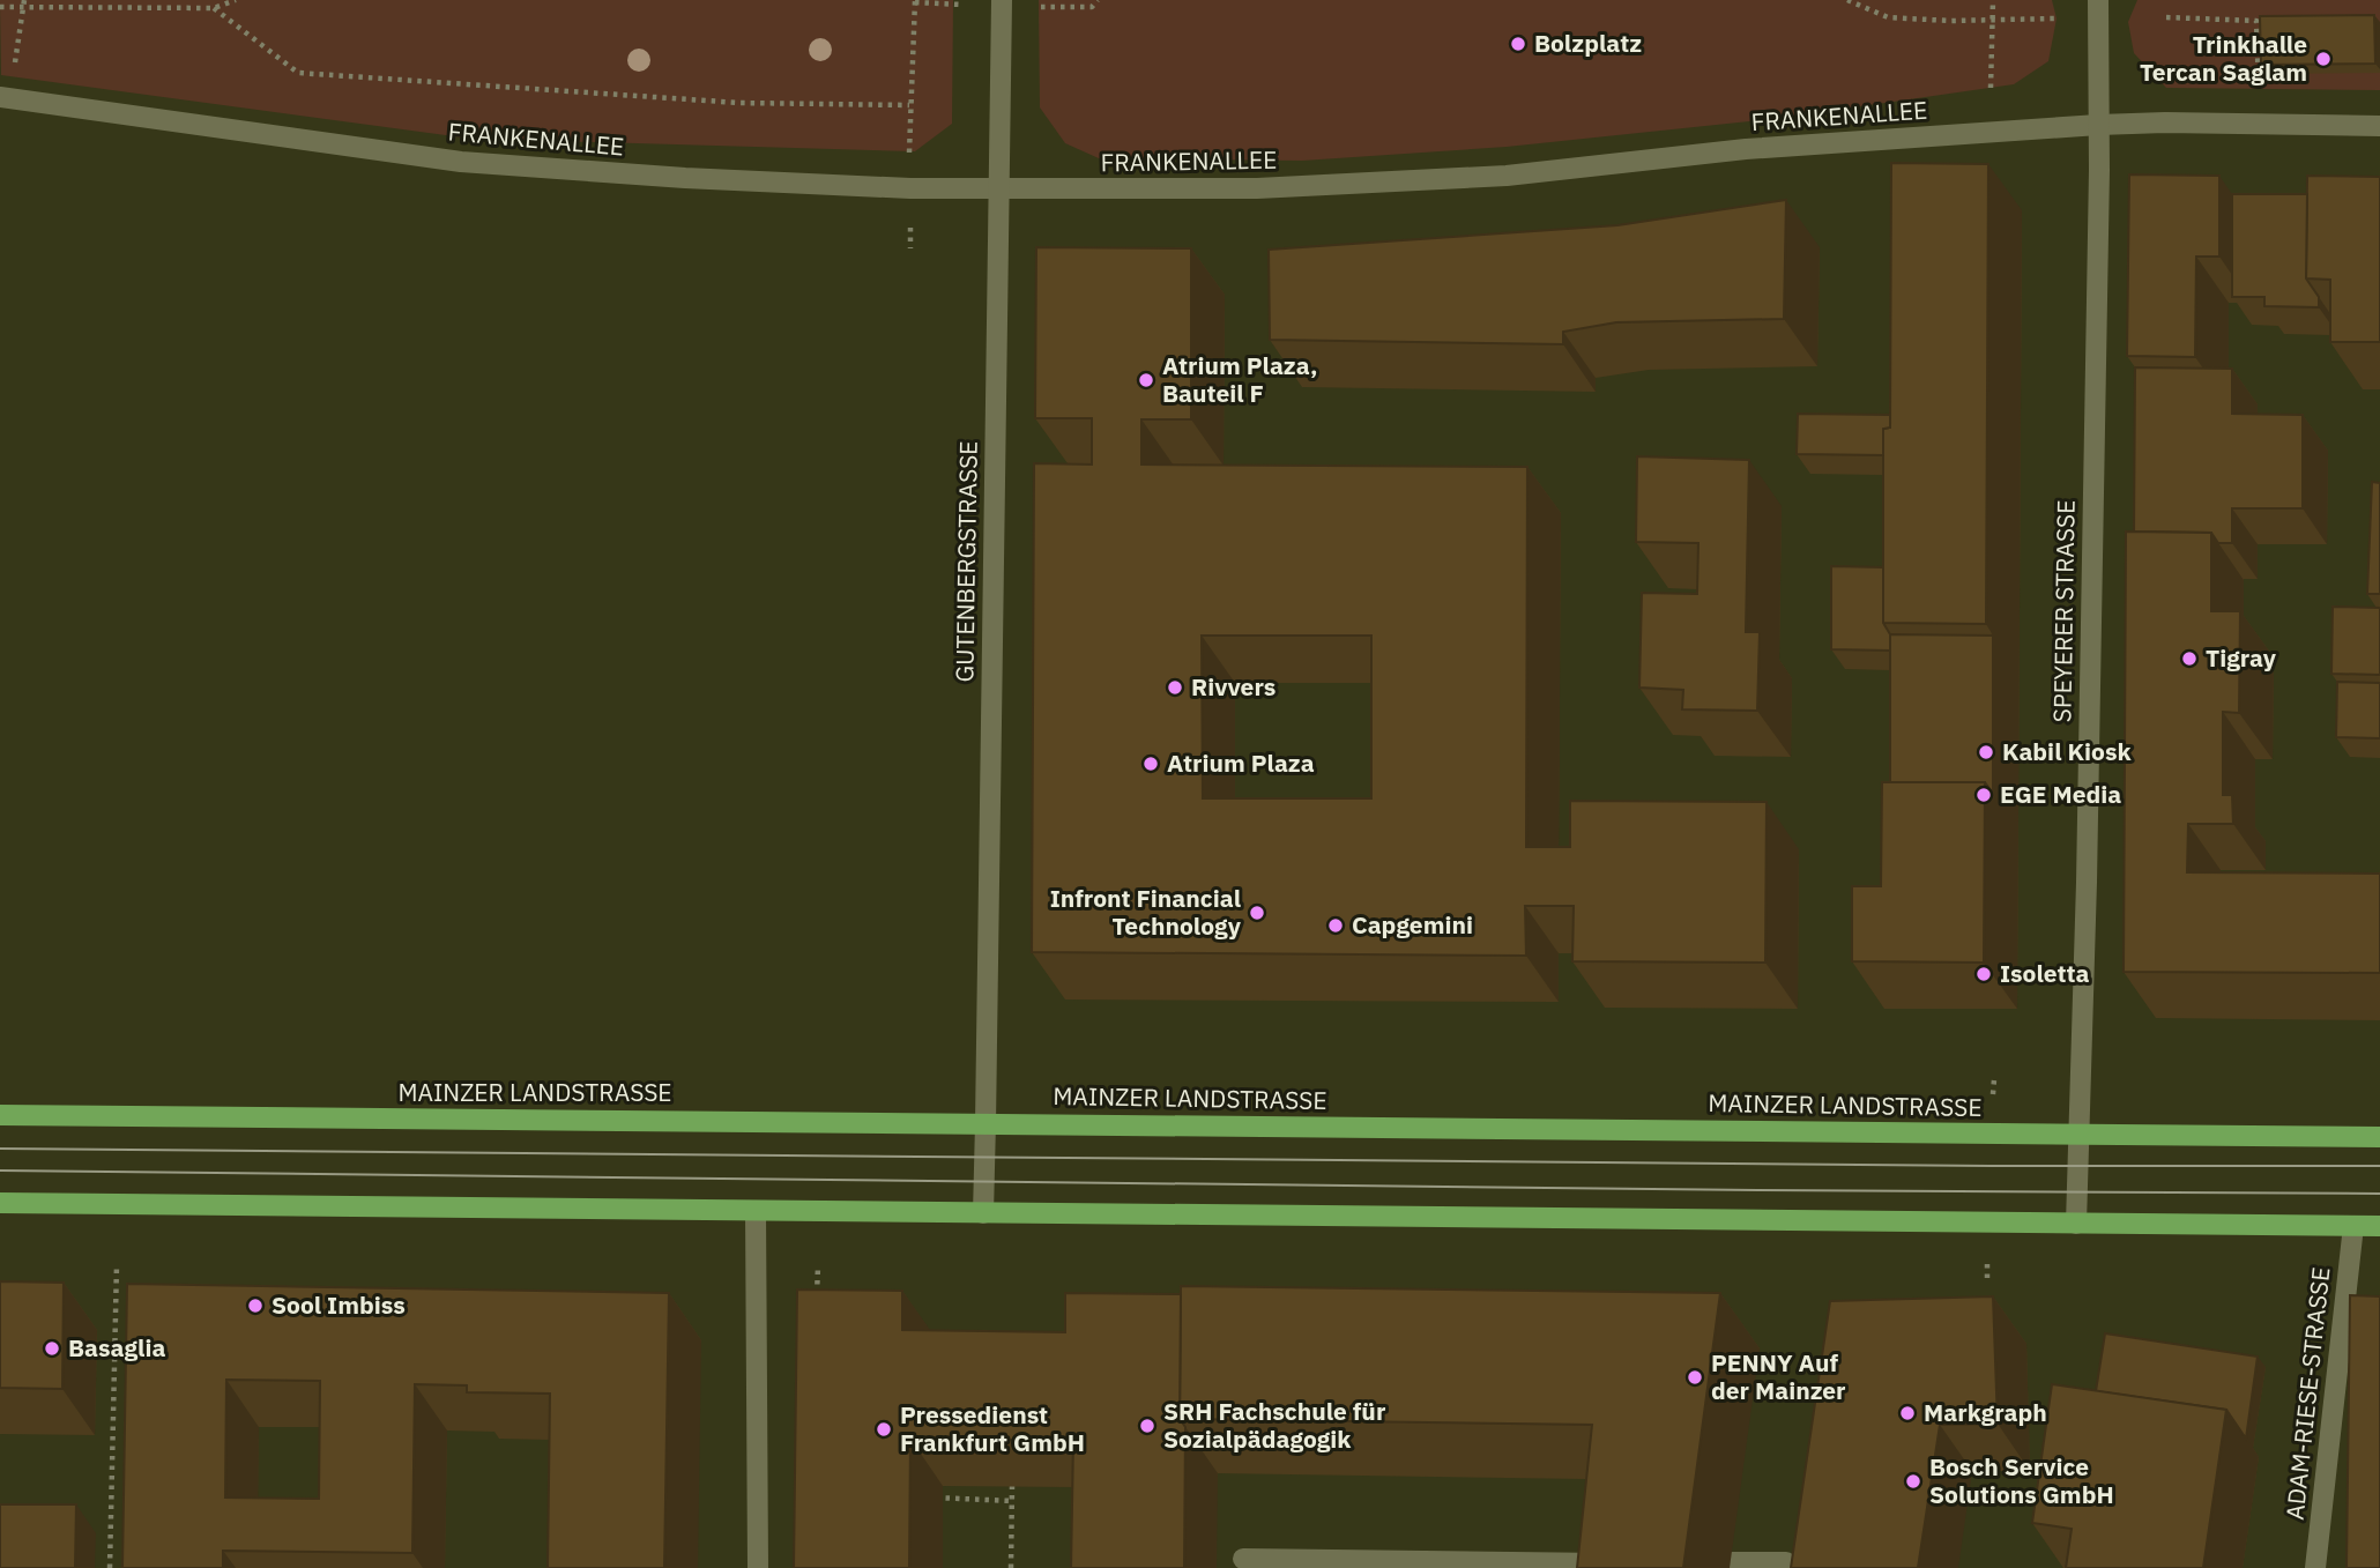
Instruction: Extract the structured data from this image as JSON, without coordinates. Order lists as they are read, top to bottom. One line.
{"streets":{"main road":["MAINZER LANDSTRASSE"],"street":["FRANKENALLEE","GUTENBERGSTRASSE","SPEYERER STRASSE","ADAM-RIESE-STRASSE"]},"crossings":[["FRANKENALLEE","GUTENBERGSTRASSE"],["FRANKENALLEE","SPEYERER STRASSE"],["GUTENBERGSTRASSE","MAINZER LANDSTRASSE"],["SPEYERER STRASSE","MAINZER LANDSTRASSE"]],"places":["Bolzplatz","Trinkhalle Tercan Saglam","Atrium Plaza, Bauteil F","Tigray","Rivvers","Kabil Kiosk","Atrium Plaza","EGE Media","Infront Financial Technology","Capgemini","Isoletta","Sool Imbiss","Basaglia","PENNY Auf der Mainzer","Markgraph","SRH Fachschule für Sozialpädagogik","Pressedienst Frankfurt GmbH","Bosch Service Solutions GmbH"]}
